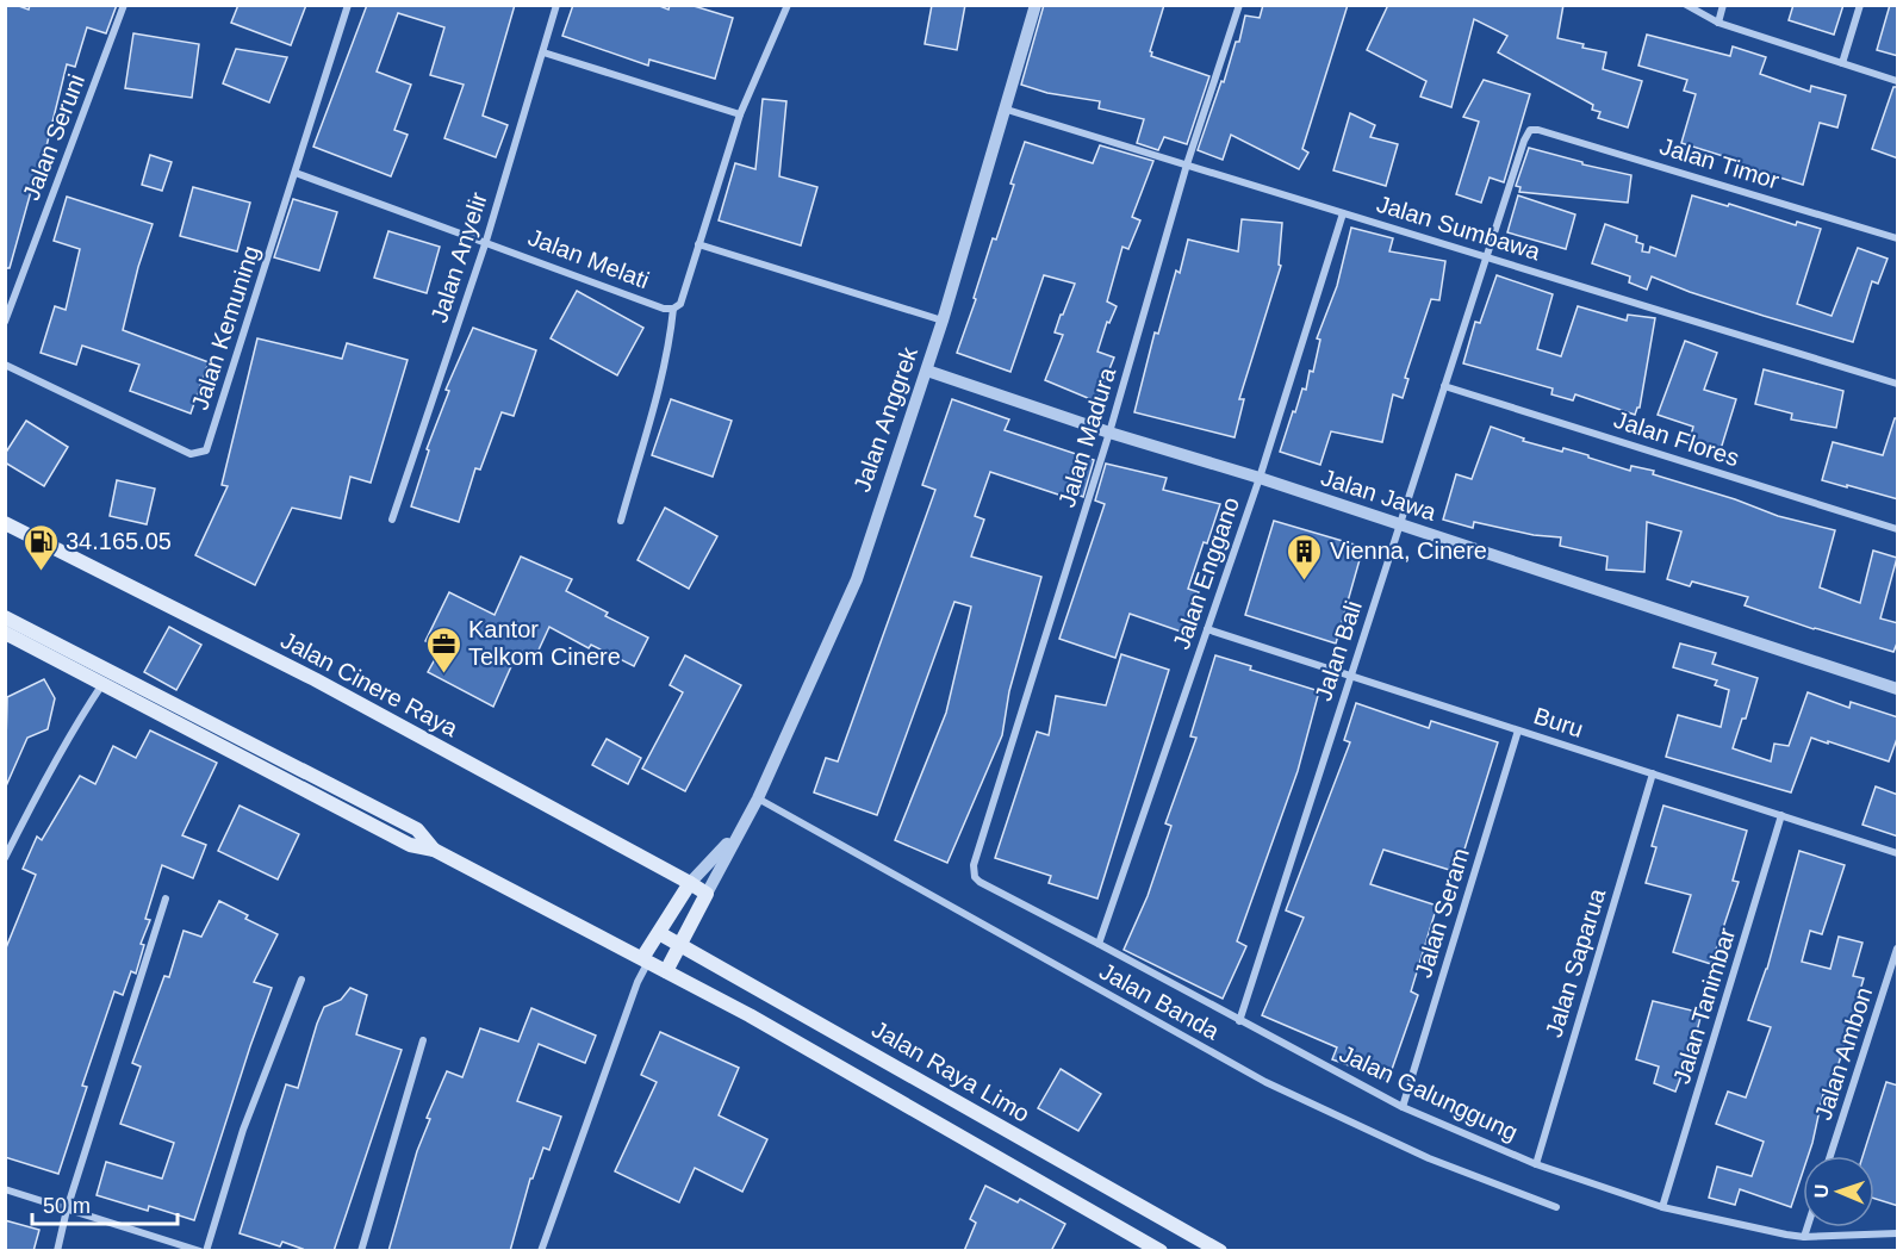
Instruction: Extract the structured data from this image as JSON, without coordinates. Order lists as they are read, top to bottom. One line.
{"streets":{"main road":["Jalan Anggrek","Jalan Cinere Raya","Jalan Raya Limo"],"street":["Jalan Seruni","Jalan Timor","Jalan Sumbawa","Jalan Anyelir","Jalan Melati","Jalan Kemuning","Jalan Madura","Jalan Flores","Jalan Jawa","Jalan Enggano","Jalan Bali","Buru","Jalan Seram","Jalan Saparua","Jalan Banda","Jalan Tanimbar","Jalan Ambon","Jalan Galunggung"]},"crossings":[["Jalan Timor","Jalan Bali"],["Jalan Sumbawa","Jalan Anggrek"],["Jalan Sumbawa","Jalan Madura"],["Jalan Sumbawa","Jalan Enggano"],["Jalan Sumbawa","Jalan Bali"],["Jalan Anyelir","Jalan Melati"],["Jalan Melati","Jalan Kemuning"],["Jalan Anggrek","Jalan Jawa"],["Jalan Anggrek","Jalan Cinere Raya"],["Jalan Anggrek","Jalan Banda"],["Jalan Anggrek","Jalan Raya Limo"],["Jalan Madura","Jalan Jawa"],["Jalan Madura","Jalan Galunggung"],["Jalan Flores","Jalan Bali"],["Jalan Jawa","Jalan Enggano"],["Jalan Jawa","Jalan Bali"],["Jalan Enggano","Buru"],["Jalan Enggano","Jalan Galunggung"],["Jalan Bali","Buru"],["Jalan Bali","Jalan Galunggung"],["Buru","Jalan Seram"],["Buru","Jalan Saparua"],["Buru","Jalan Tanimbar"],["Jalan Seram","Jalan Galunggung"],["Jalan Saparua","Jalan Galunggung"],["Jalan Tanimbar","Jalan Galunggung"]],"places":{"fuel station":["34.165.05"],"building":["Vienna, Cinere"],"office":["Kantor Telkom Cinere"]},"scale_bar":"50 m","north":"left"}
